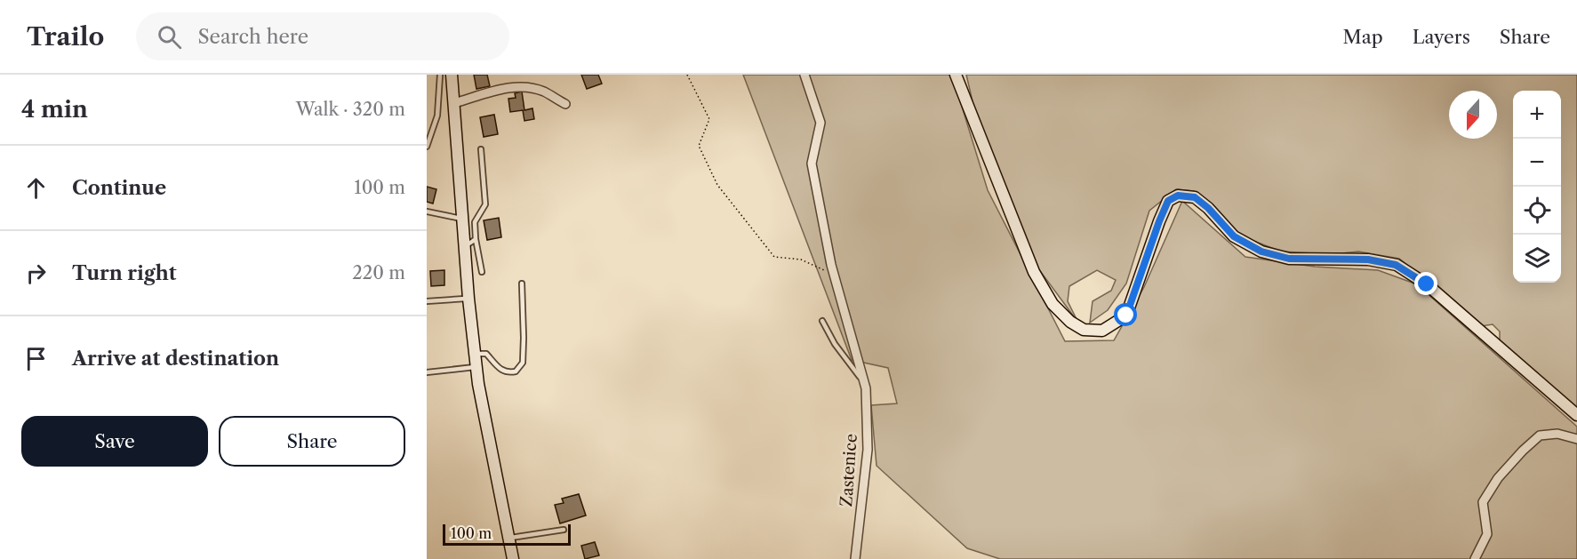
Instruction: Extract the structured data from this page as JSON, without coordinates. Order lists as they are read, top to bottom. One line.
{"streets":{"street":["Zastenice"]},"scale_bar":"100 m","north":"bottom","page":{"header":"Trailo","search":"Search here","nav":["Map","Layers","Share"],"heading":["4 min","Walk · 320 m"],"map_buttons":["+","−"],"list":[["Continue","100 m"],["Turn right","220 m"],"Arrive at destination"],"buttons":["Save","Share"],"scale":"100 m"}}
